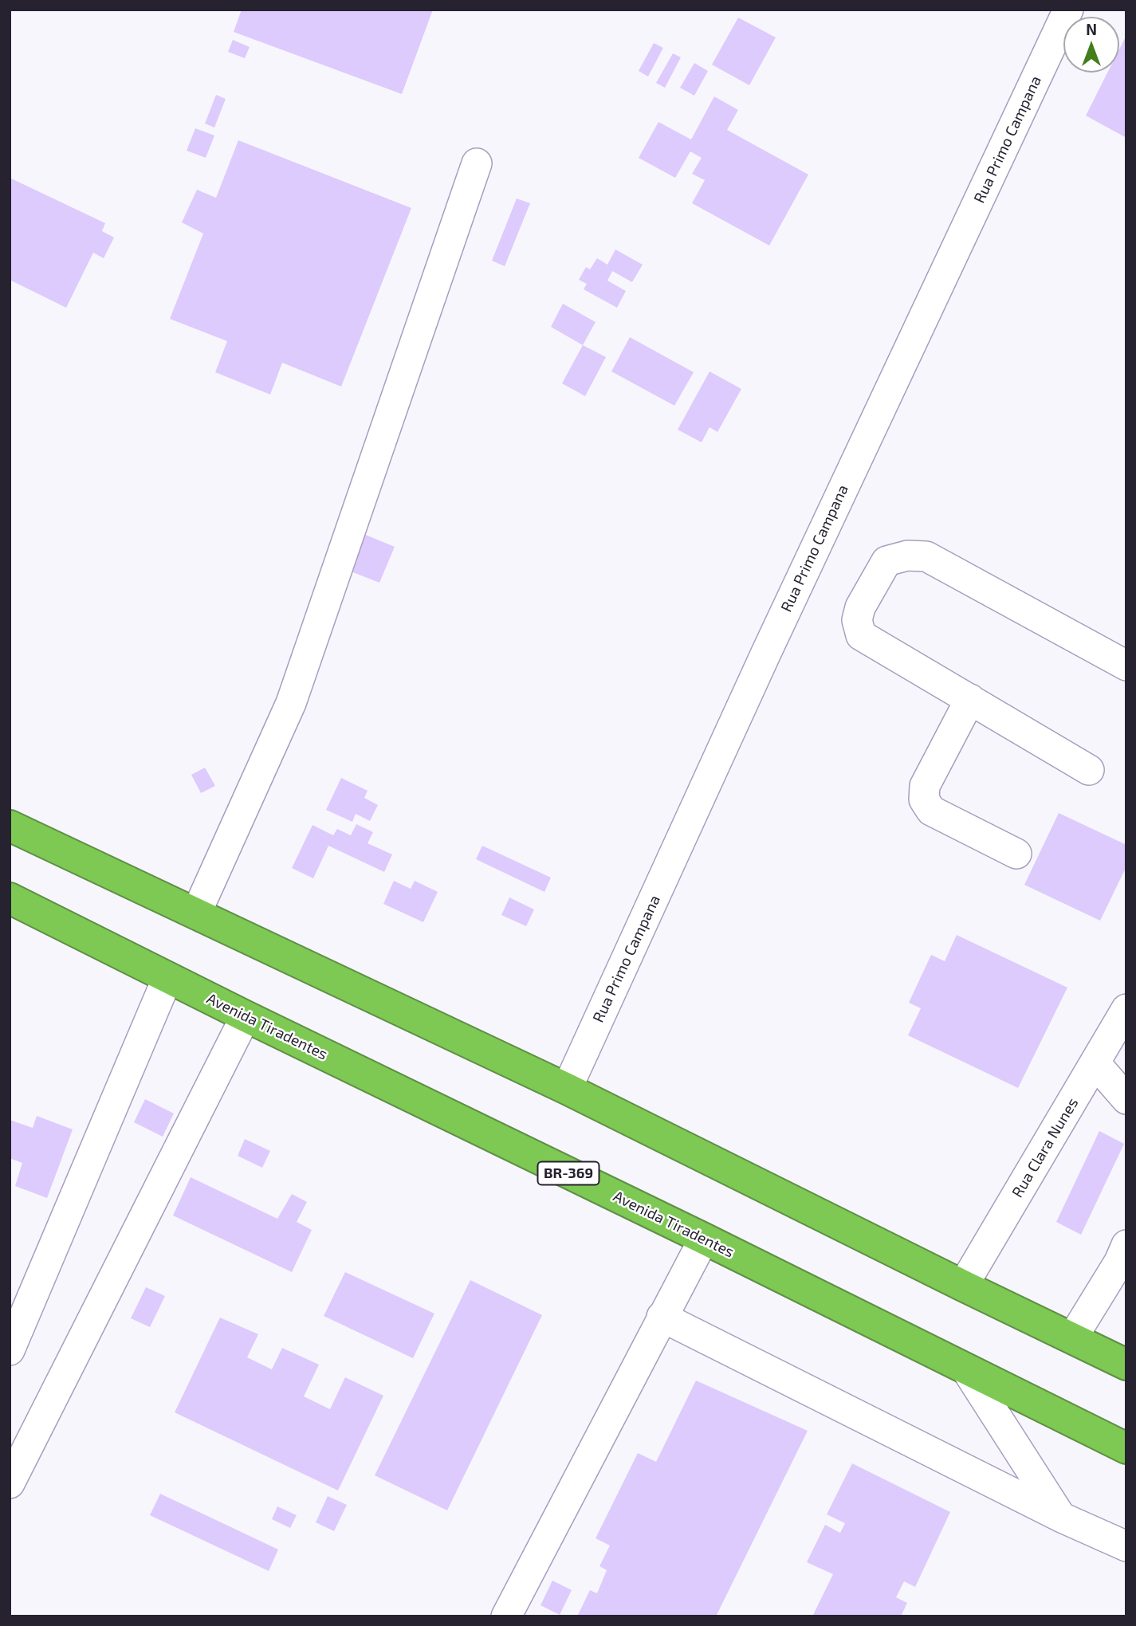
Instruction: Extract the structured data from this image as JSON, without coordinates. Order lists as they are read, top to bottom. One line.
{"streets":{"highway":["Avenida Tiradentes","BR-369"],"street":["Rua Primo Campana","Rua Clara Nunes"]},"north":"top"}
